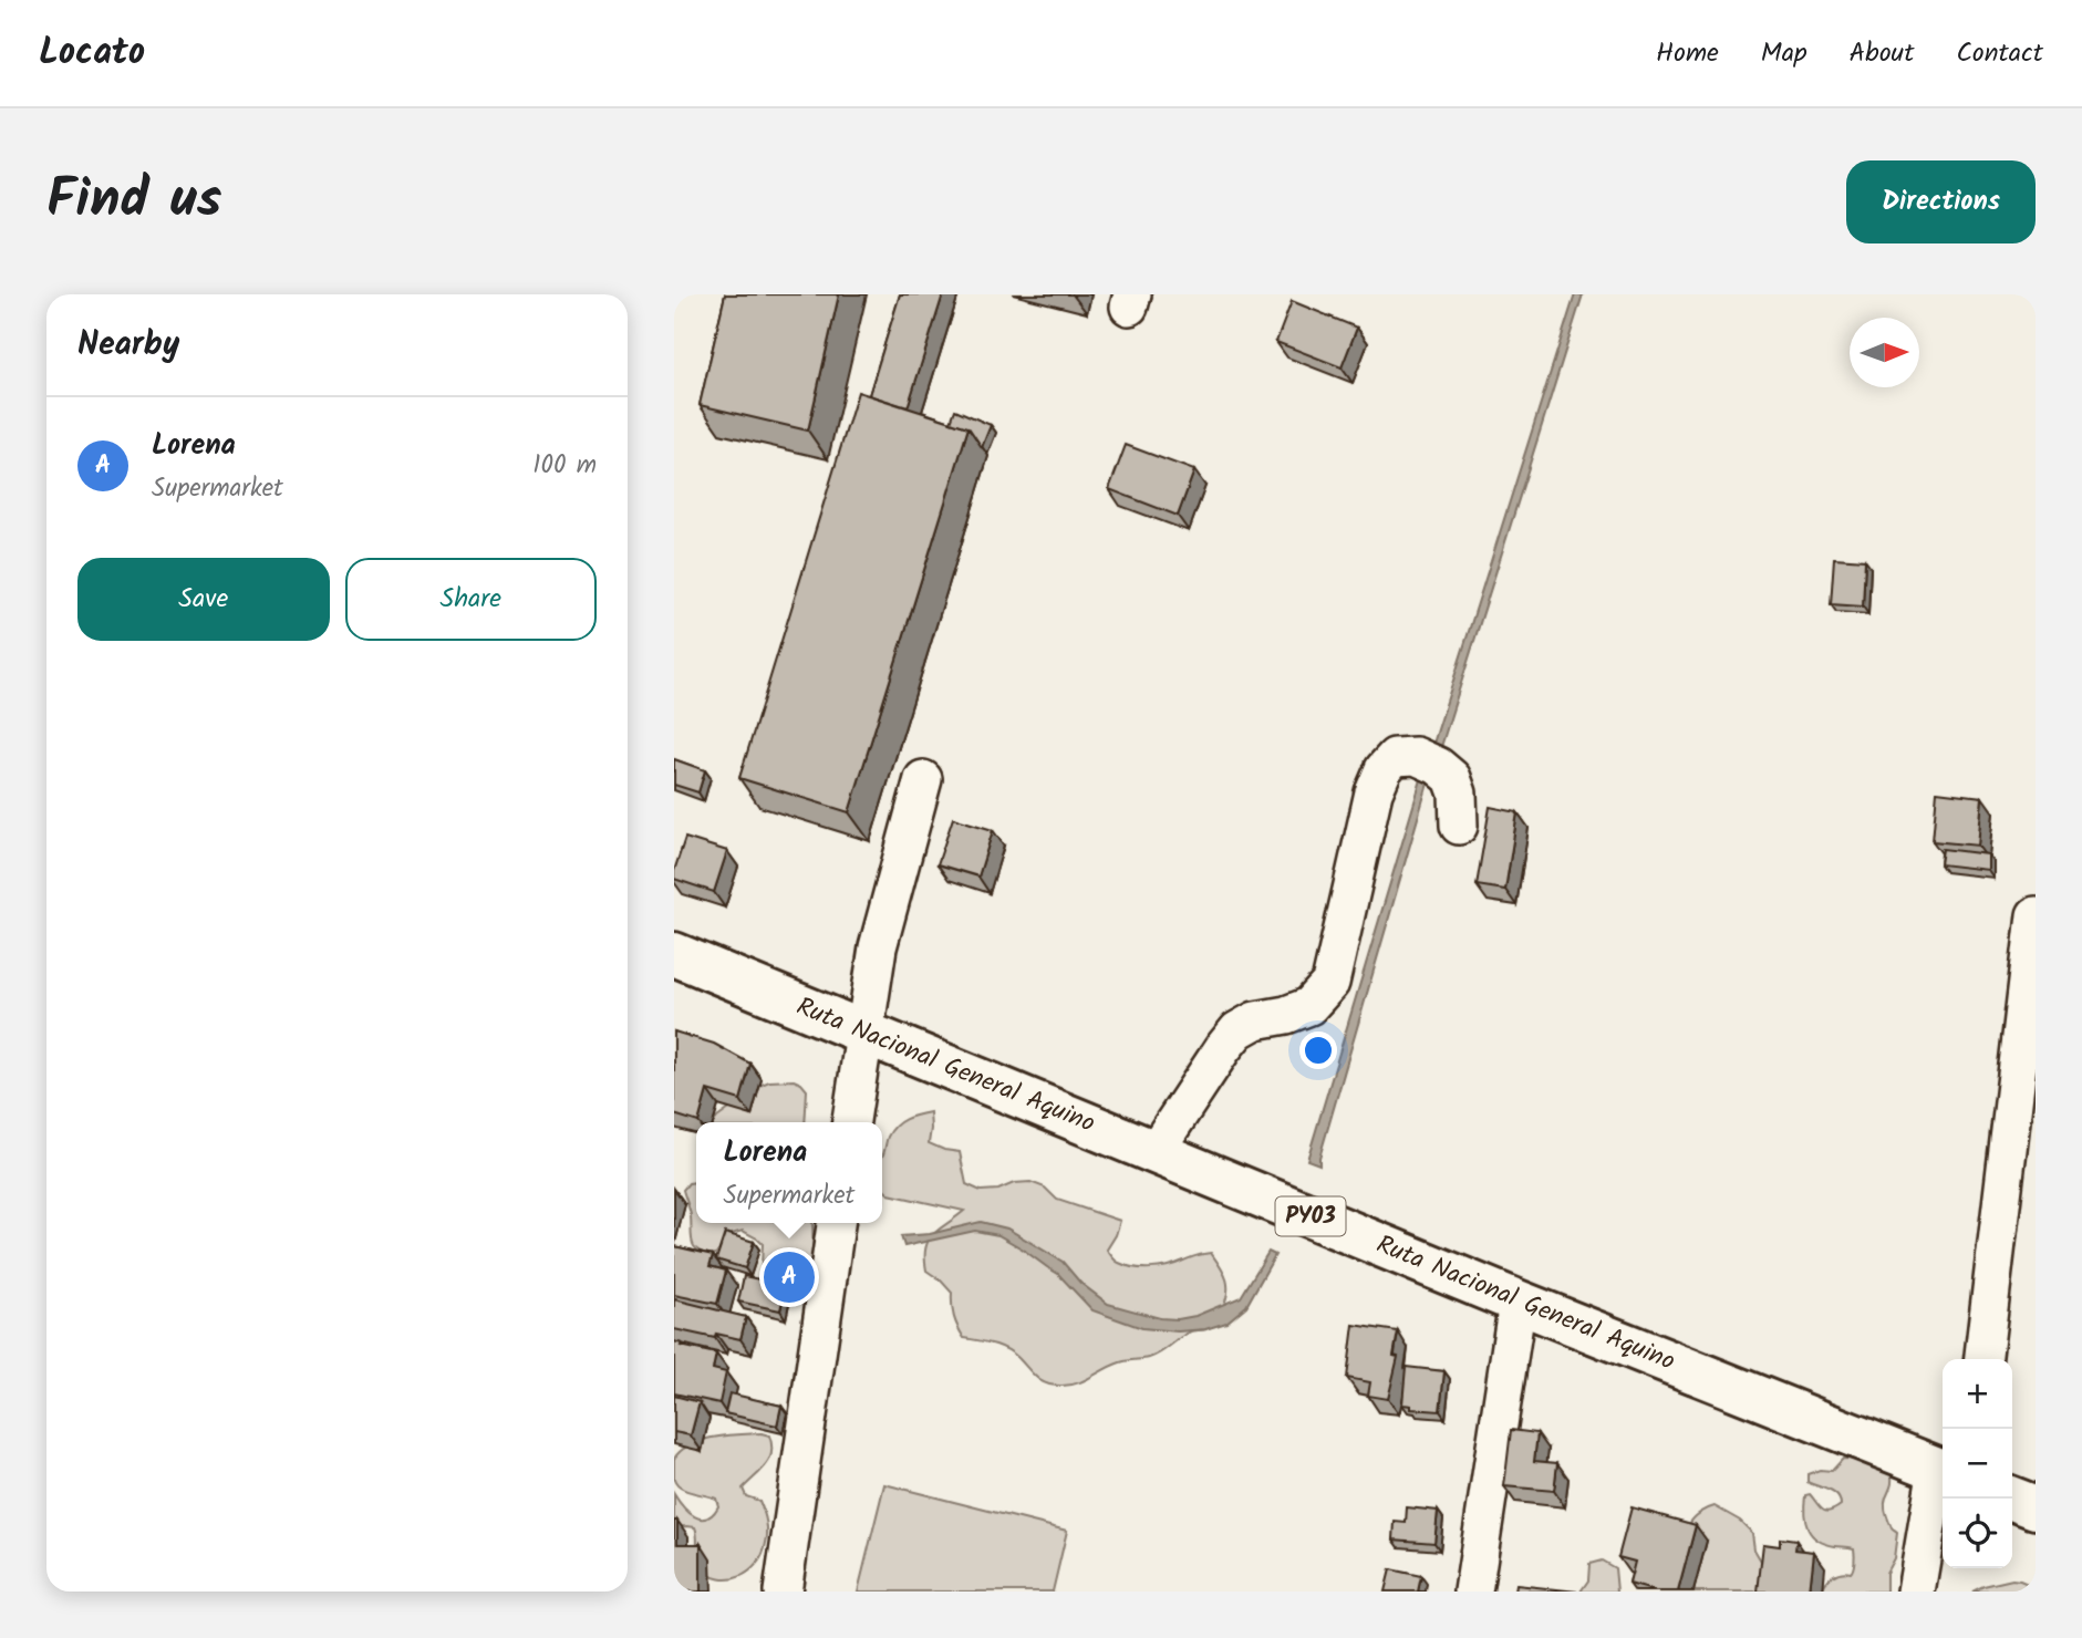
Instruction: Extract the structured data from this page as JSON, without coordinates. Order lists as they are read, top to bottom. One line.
{"streets":{"highway":["Ruta Nacional General Aquino","PY03"]},"north":"right","page":{"header":"Locato","nav":["Home","Map","About","Contact"],"title":"Find us","buttons":["Directions",["Save","Share"]],"heading":"Nearby","list":[{"mark":"A","name":"Lorena","note":"Supermarket","value":"100 m"}],"popup":["Lorena","Supermarket"],"pins":"A","map_buttons":["+","−"]}}
